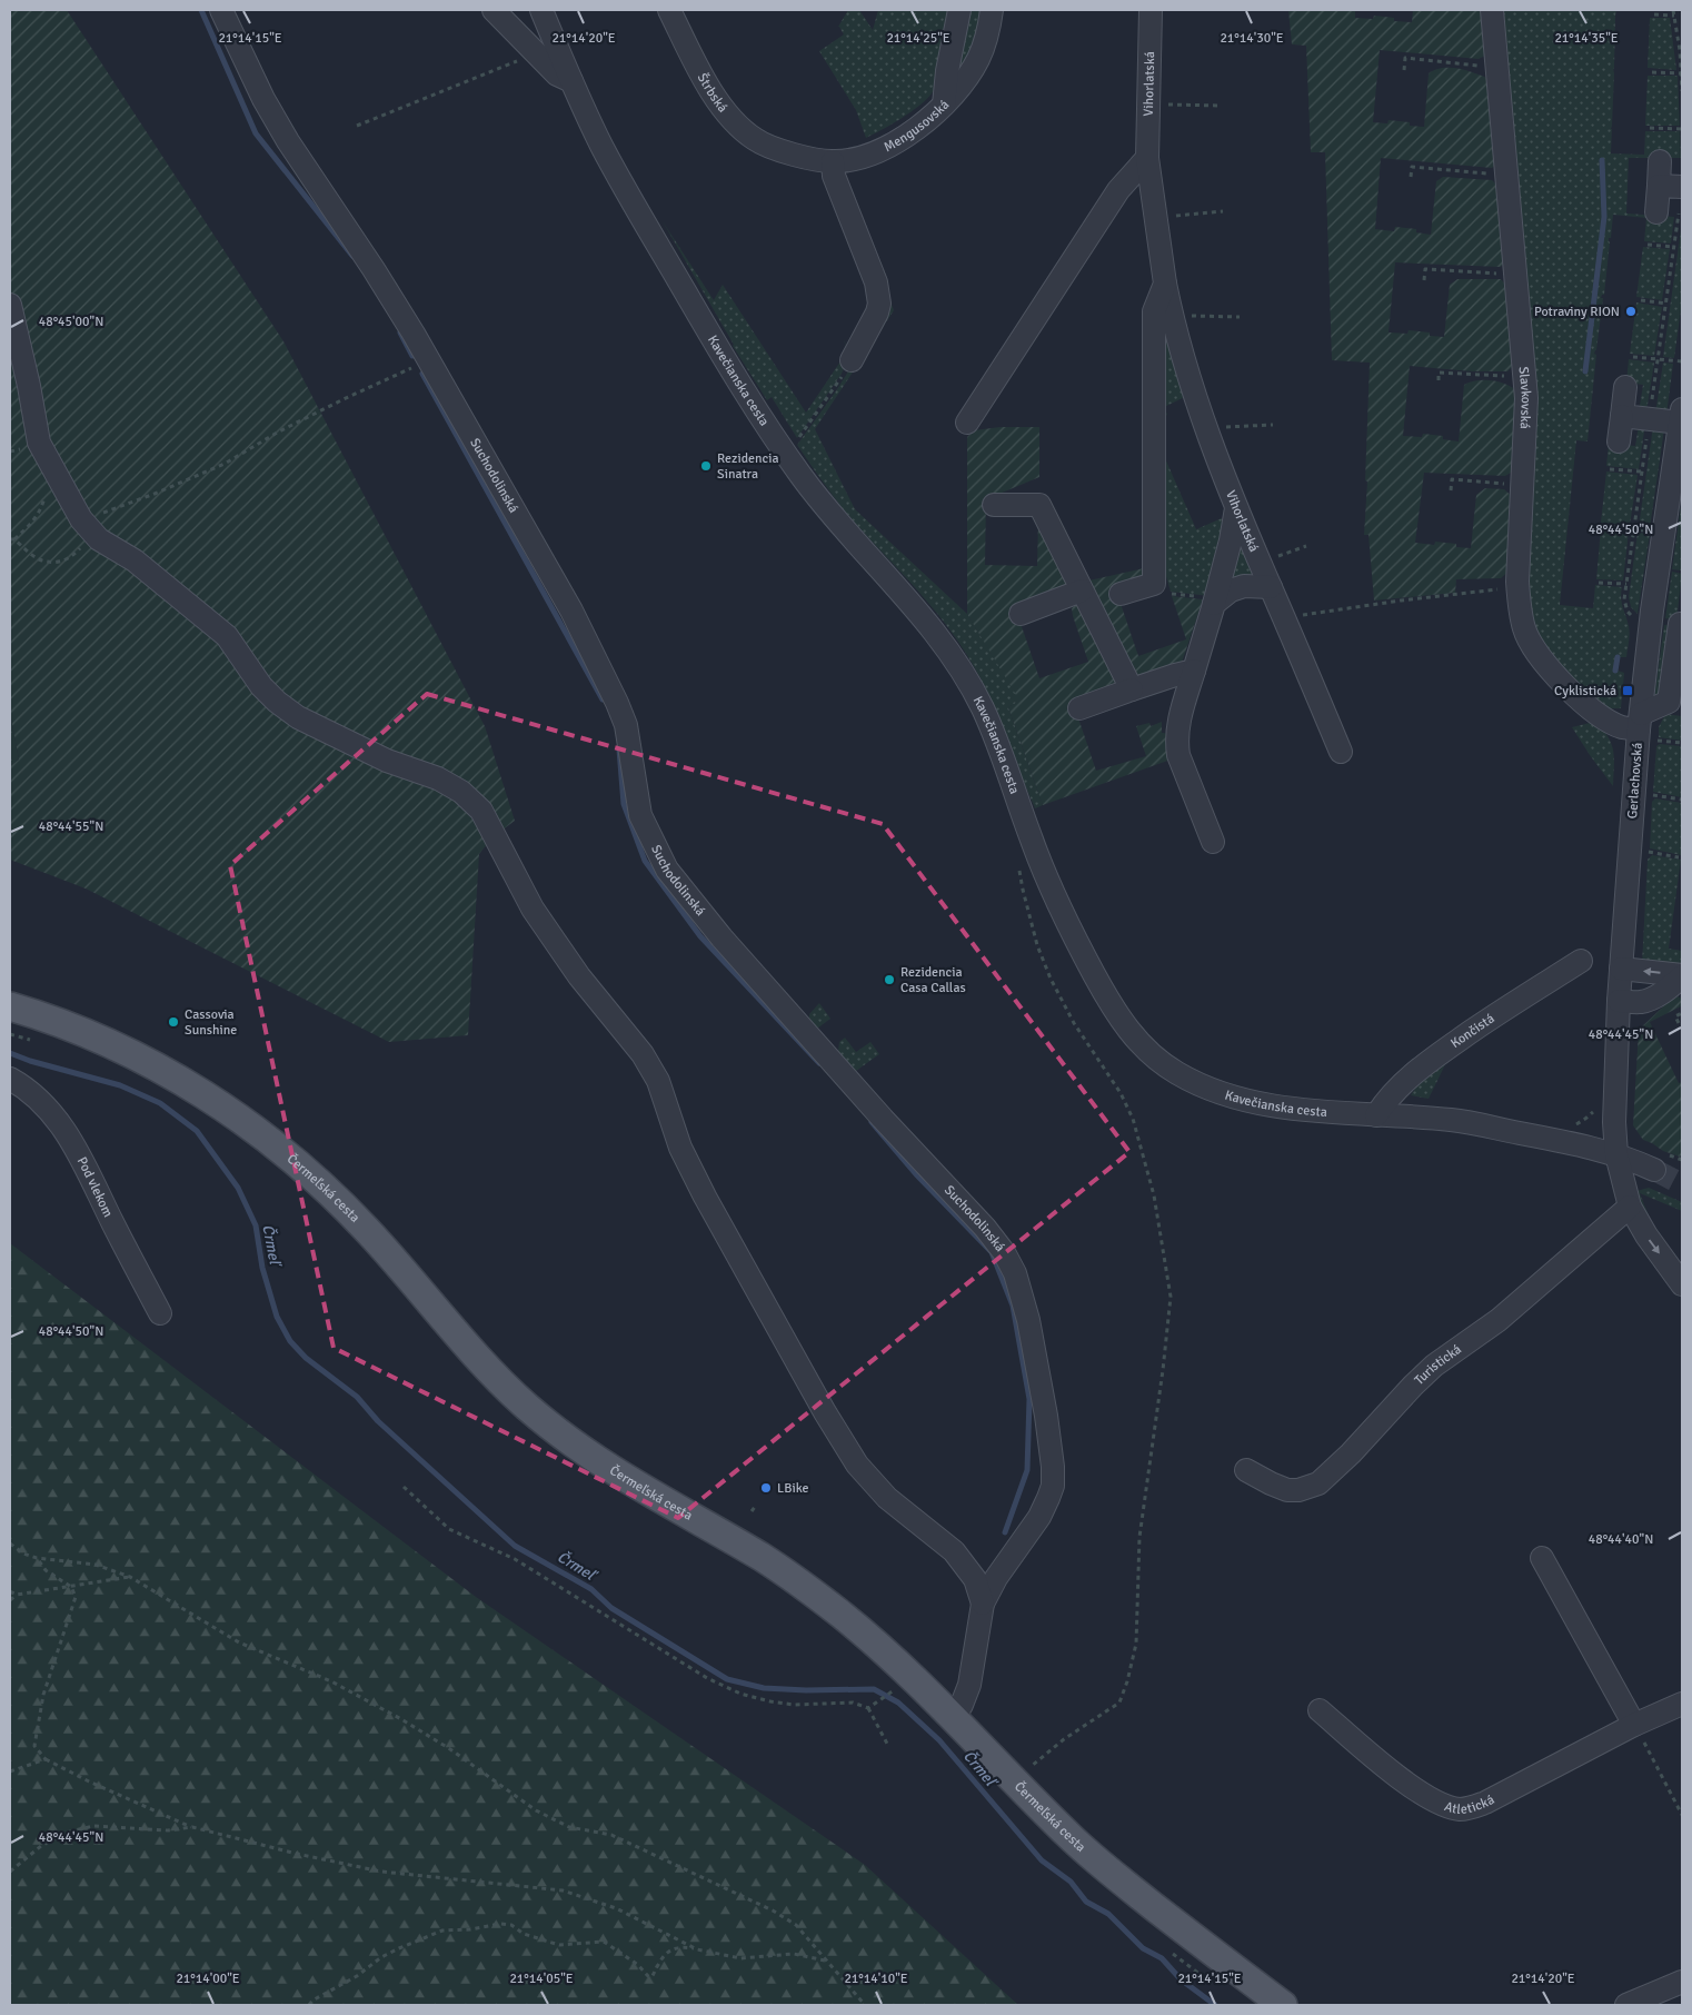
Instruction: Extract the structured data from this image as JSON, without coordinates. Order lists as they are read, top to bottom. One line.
{"streets":{"main road":["Čermeľská cesta"],"street":["Vihorlatská","Štrbská","Mengusovská","Kavečianska cesta","Slavkovská","Suchodolinská","Gerlachovská","Končistá","Pod vlekom","Turistická","Atletická"]},"crossings":[["Štrbská","Mengusovská"],["Kavečianska cesta","Gerlachovská"],["Kavečianska cesta","Končistá"],["Slavkovská","Gerlachovská"],["Suchodolinská","Čermeľská cesta"]],"water":["Črmeľ"],"places":{"other":["Potraviny RION","Rezidencia Sinatra","Rezidencia Casa Callas","Cassovia Sunshine","LBike"],"transit":["Cyklistická"]},"coordinates":["21°14'15\"E","21°14'20\"E","21°14'25\"E","21°14'30\"E","21°14'35\"E","48°45'00\"N","48°44'50\"N","48°44'55\"N","48°44'45\"N","48°44'40\"N","21°14'00\"E","21°14'05\"E","21°14'10\"E"]}
